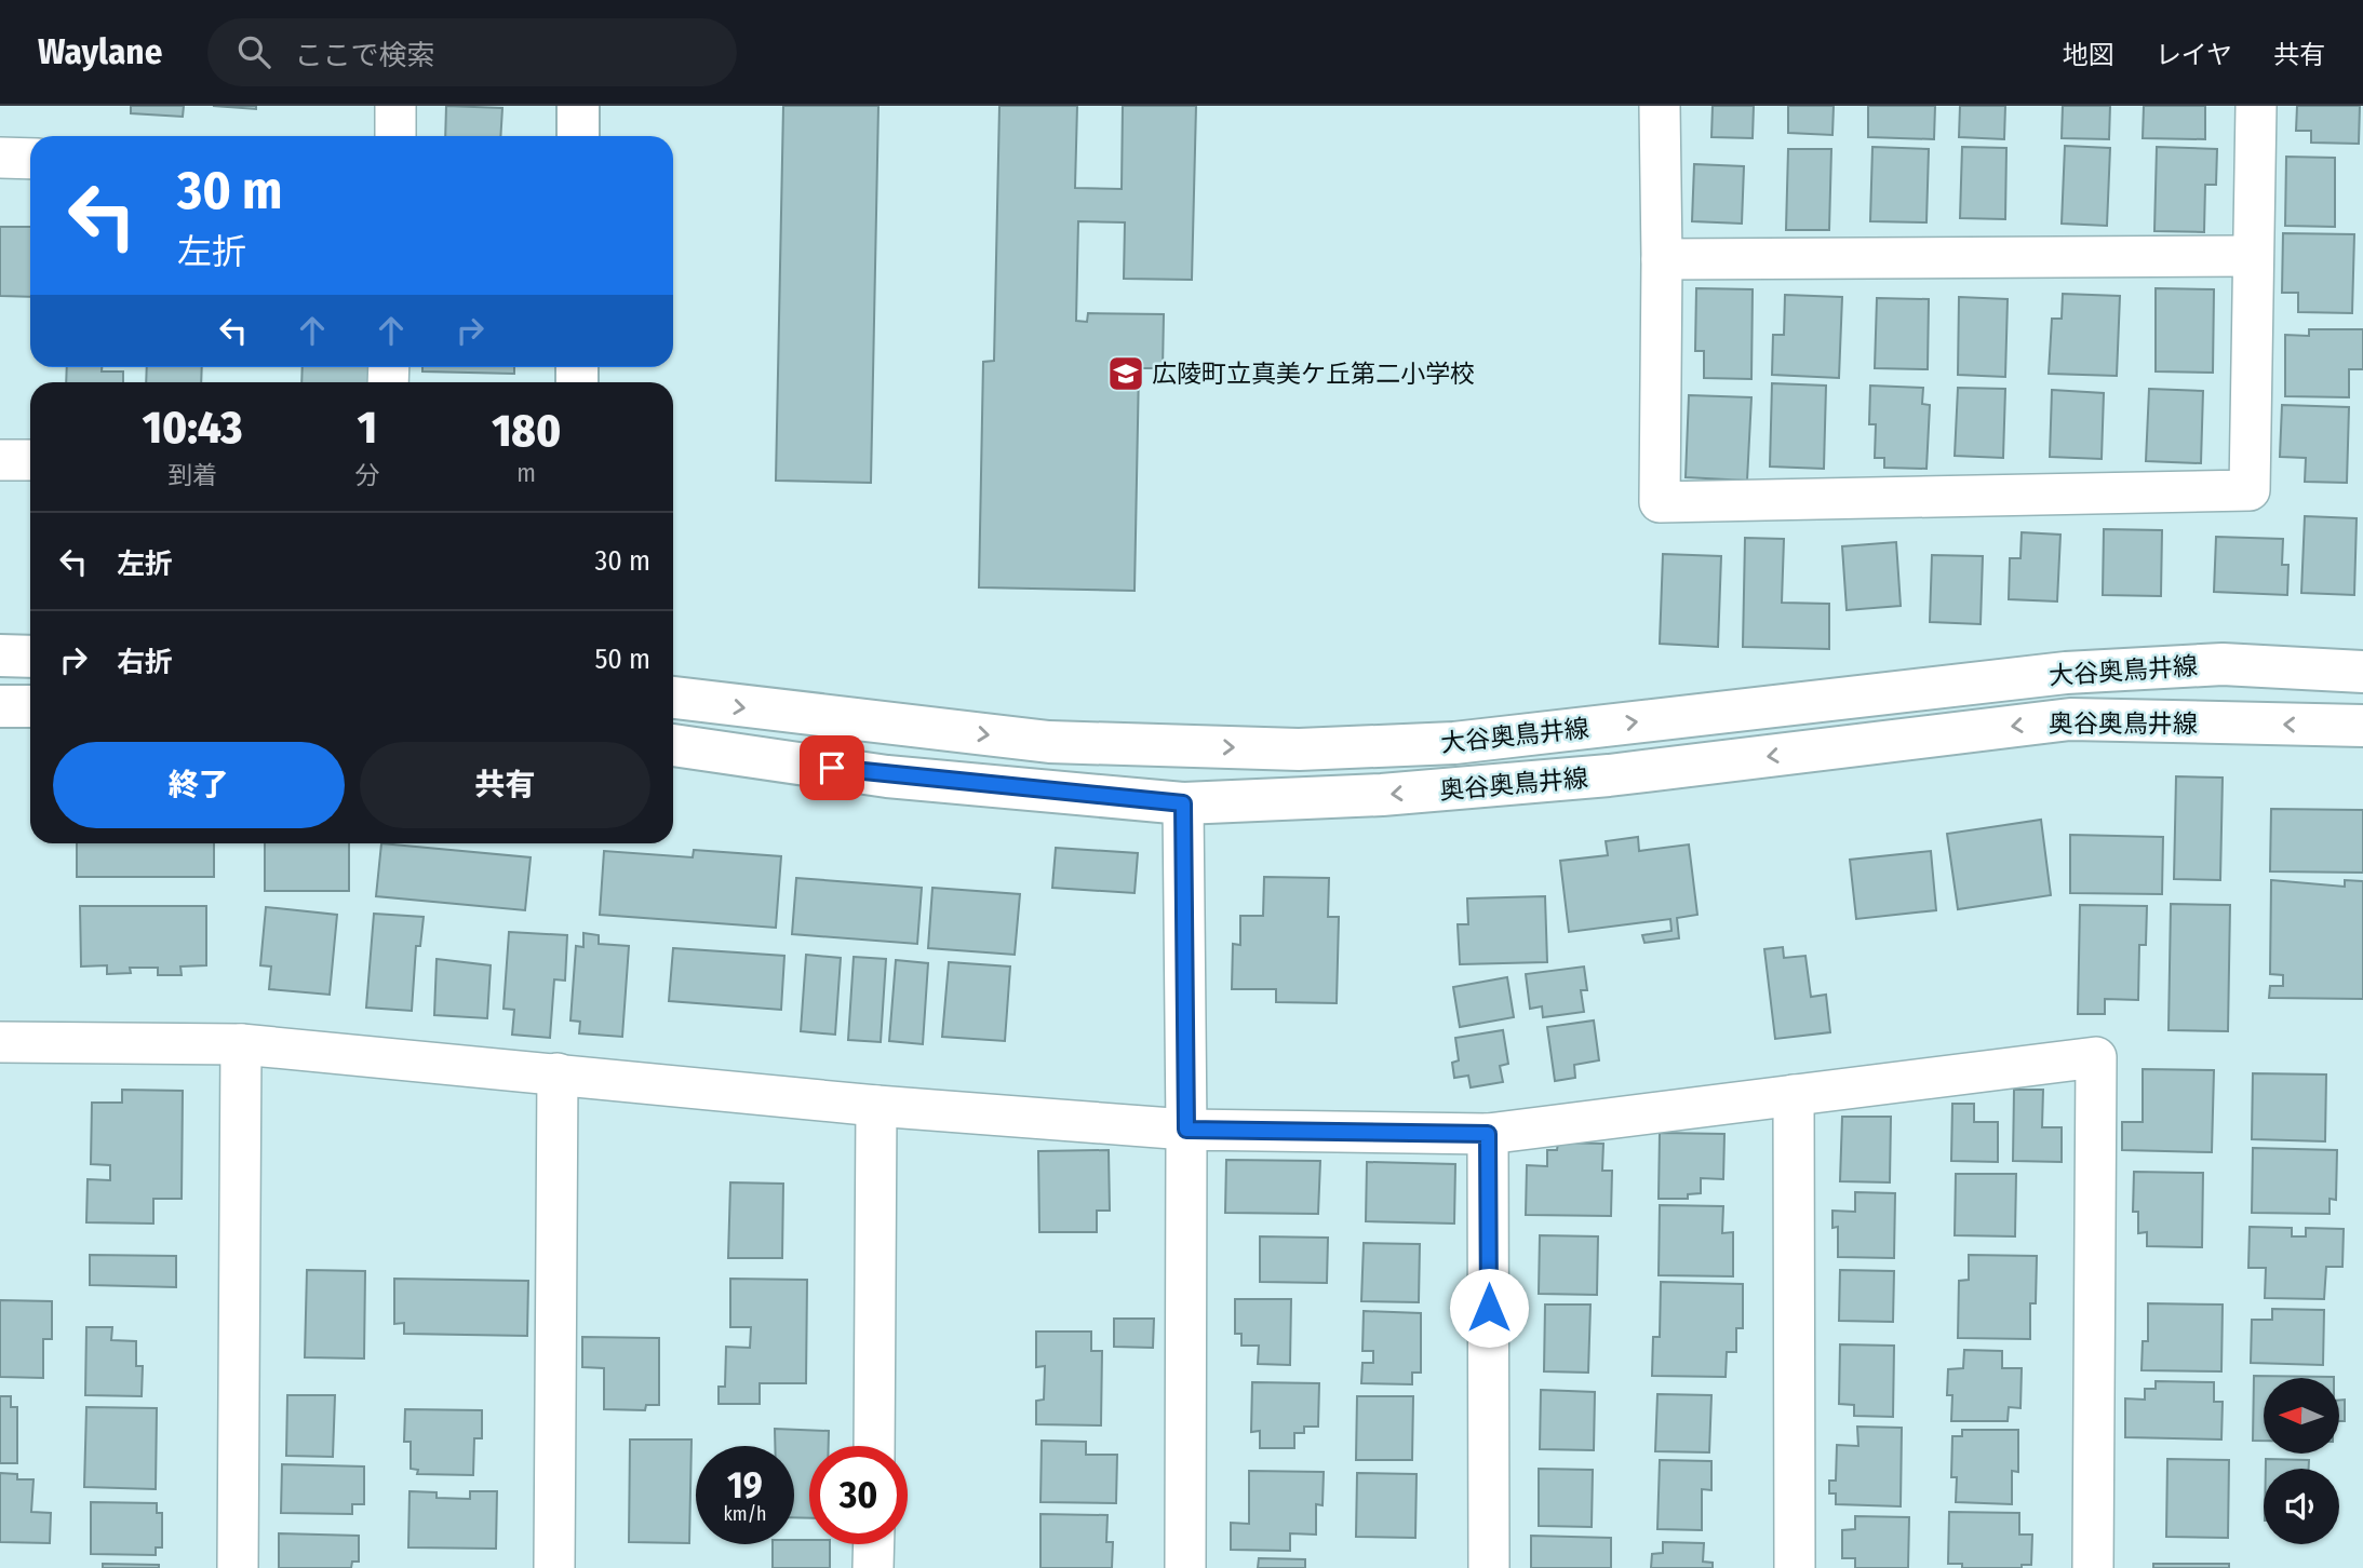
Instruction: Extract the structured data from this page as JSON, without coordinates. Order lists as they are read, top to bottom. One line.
{"streets":{"street":["大谷奥鳥井線","奥谷奥鳥井線"]},"one_way":["大谷奥鳥井線"],"places":{"school or university":["広陵町立真美ケ丘第二小学校"]},"north":"left","page":{"header":"Waylane","search":"ここで検索","nav":["地図","レイヤ","共有"],"turn":["30 m","左折"],"eta":["10:43","到着","1","分","180","m"],"list":[{"name":"左折","value":"30 m"},{"name":"右折","value":"50 m"}],"buttons":["終了","共有"],"speed":"19 km/h","limit":"30"}}
